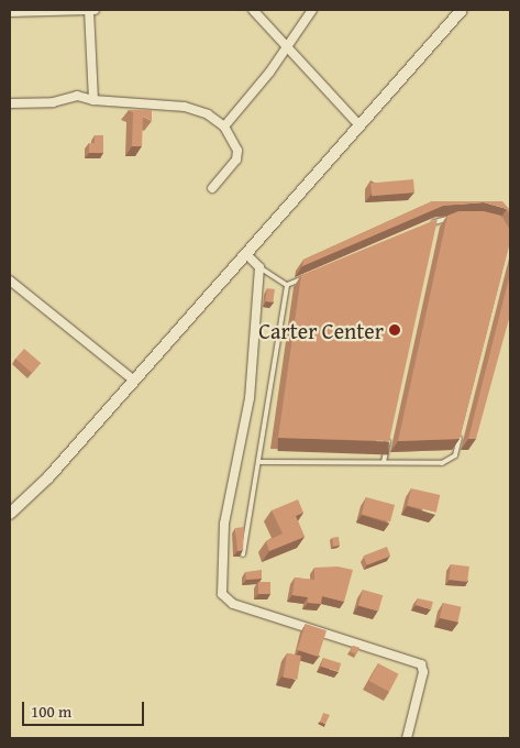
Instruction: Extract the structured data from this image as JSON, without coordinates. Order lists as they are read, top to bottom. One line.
{"places":["Carter Center"],"scale_bar":"100 m"}
